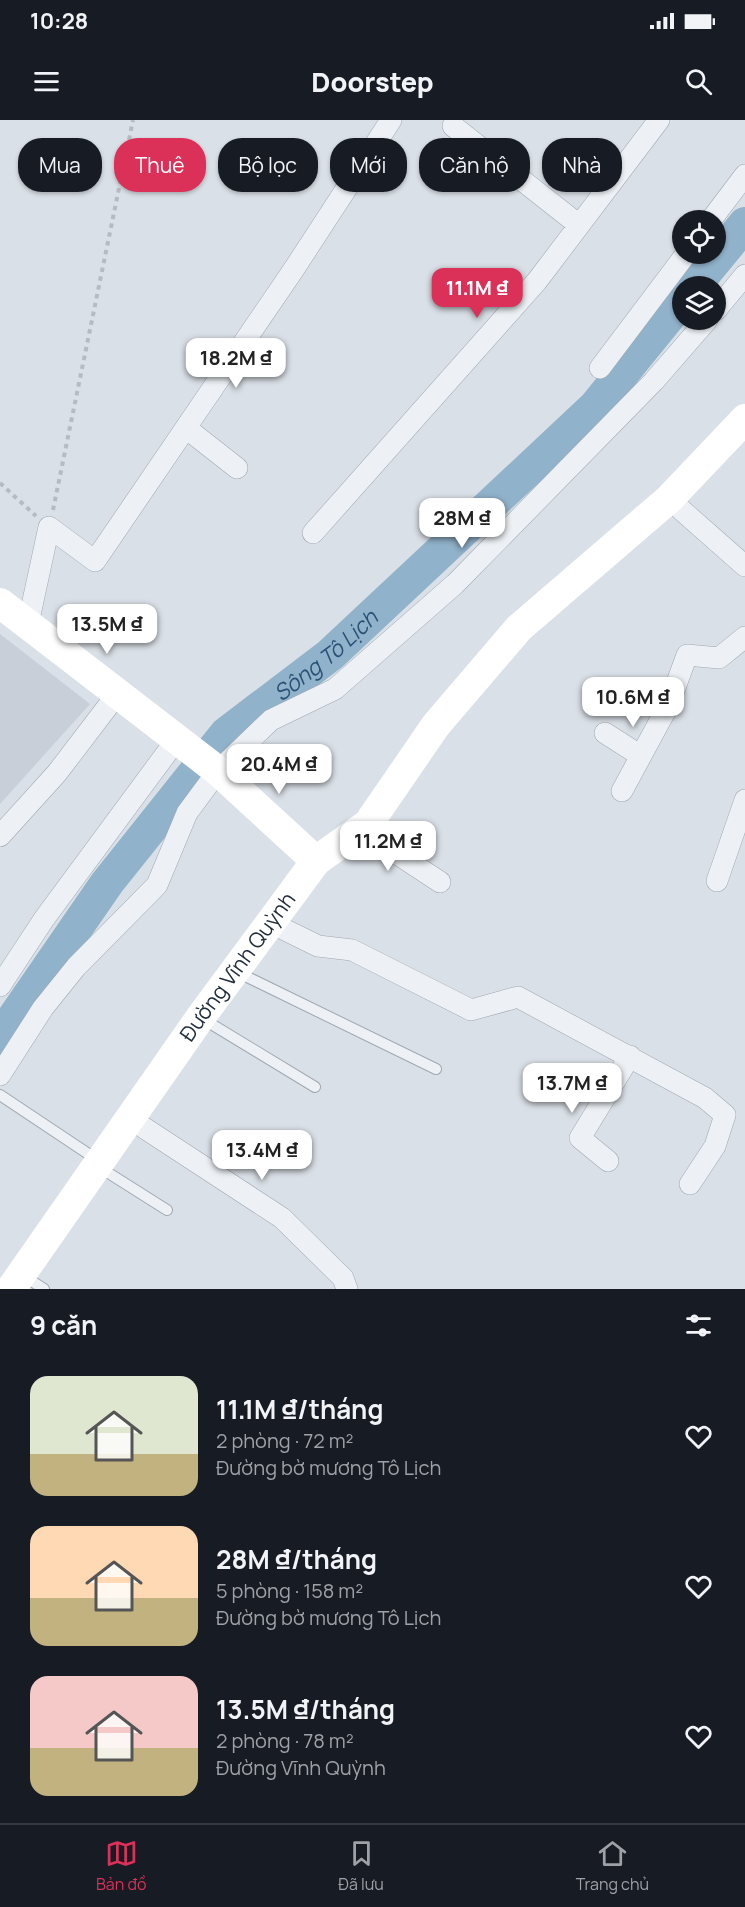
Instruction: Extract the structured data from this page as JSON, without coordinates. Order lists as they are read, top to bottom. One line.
{"streets":{"street":["Đường Vĩnh Quỳnh"]},"water":["Sông Tô Lịch"],"page":{"status":"10:28","header":"Doorstep","chip":["Mua","Thuê","Bộ lọc","Mới","Căn hộ","Nhà"],"price":["11.1M ₫","18.2M ₫","28M ₫","13.5M ₫","10.6M ₫","20.4M ₫","11.2M ₫","13.7M ₫","13.4M ₫"],"heading":"9 căn","list":[{"name":"11.1M ₫/tháng","note":"2 phòng · 72 m² · Đường bờ mương Tô Lịch"},{"name":"28M ₫/tháng","note":"5 phòng · 158 m² · Đường bờ mương Tô Lịch"},{"name":"13.5M ₫/tháng","note":"2 phòng · 78 m² · Đường Vĩnh Quỳnh"}],"tabs":["Bản đồ","Đã lưu","Trang chủ"]}}
